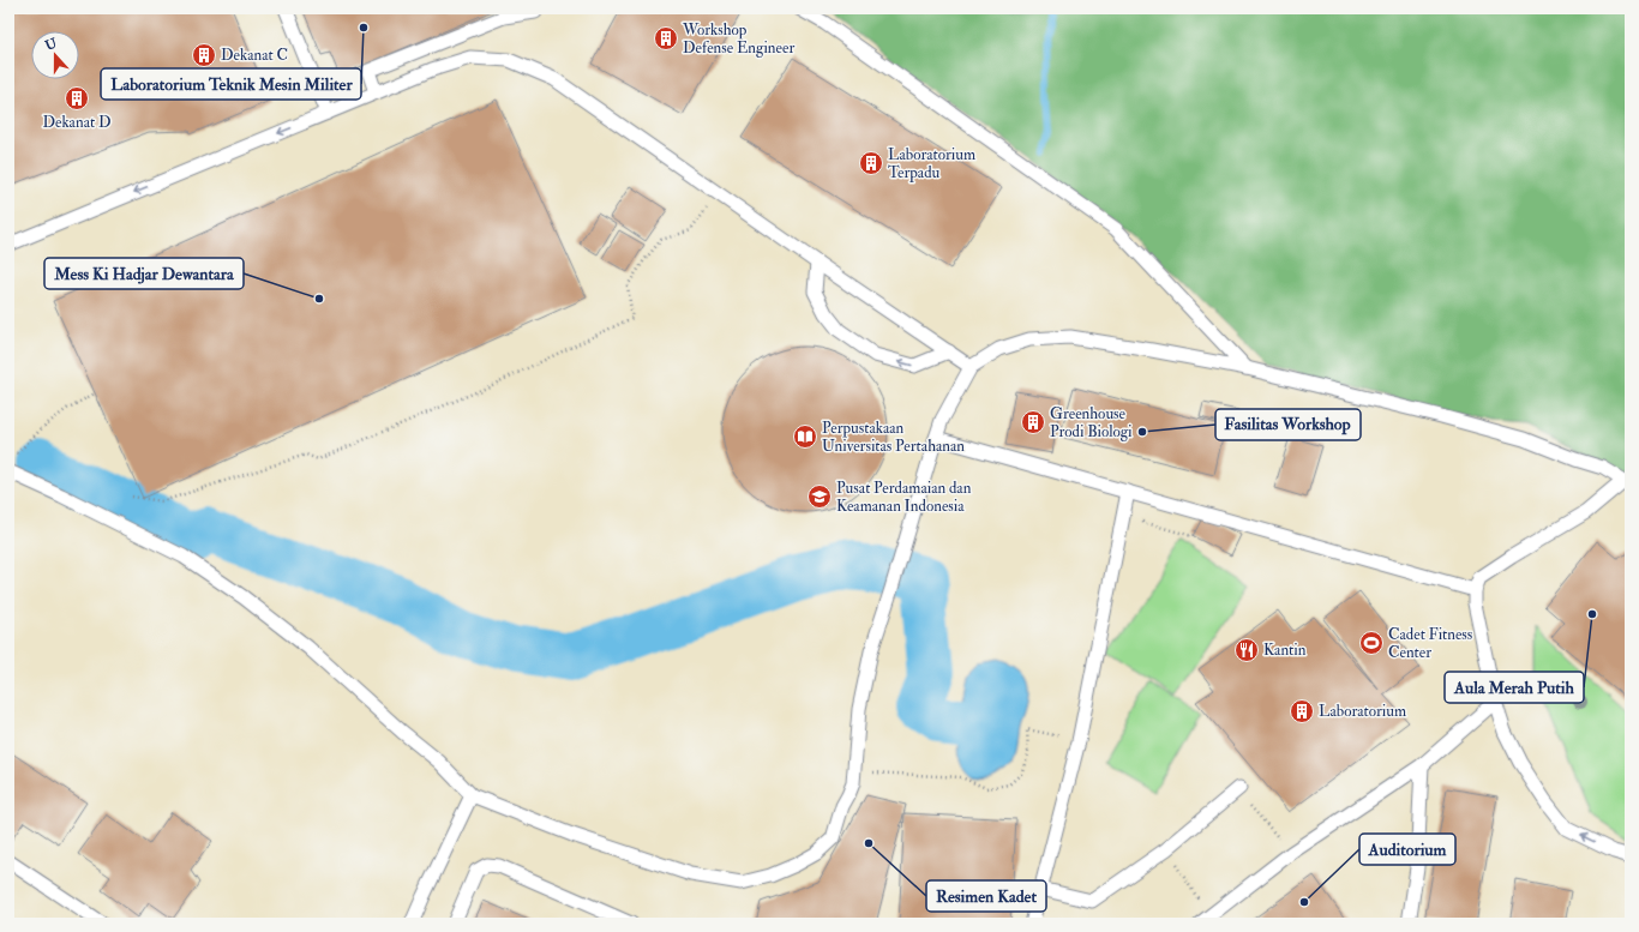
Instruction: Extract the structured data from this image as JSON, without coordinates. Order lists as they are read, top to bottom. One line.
{"places":{"other":["Laboratorium Teknik Mesin Militer","Mess Ki Hadjar Dewantara","Fasilitas Workshop","Aula Merah Putih","Resimen Kadet","Auditorium"],"building":["Workshop Defense Engineer","Dekanat C","Dekanat D","Laboratorium Terpadu","Greenhouse Prodi Biologi","Laboratorium"],"library":["Perpustakaan Universitas Pertahanan"],"school or university":["Pusat Perdamaian dan Keamanan Indonesia"],"sports":["Cadet Fitness Center"],"restaurant":["Kantin"]},"north":"top"}
